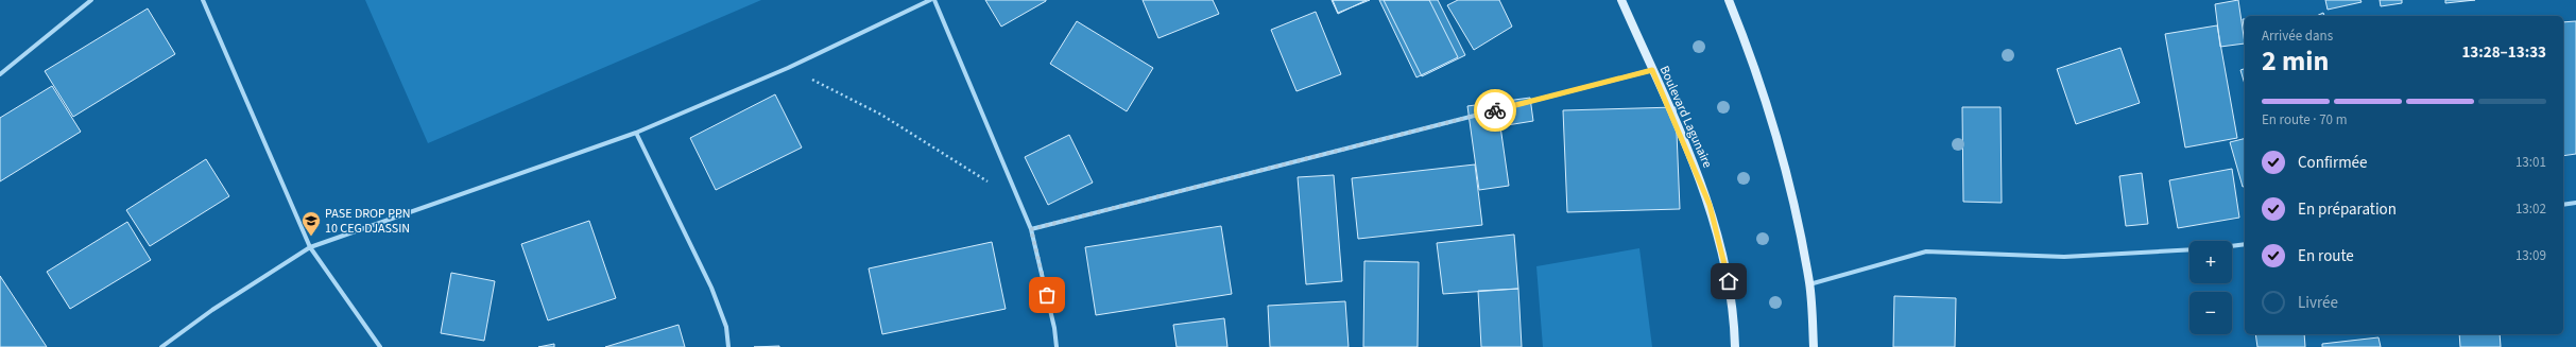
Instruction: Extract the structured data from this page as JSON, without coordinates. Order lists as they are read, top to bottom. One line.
{"streets":{"main road":["Boulevard Lagunaire"]},"places":{"school or university":["PASE DROP PPN 10 CEG DJASSIN"]},"page":{"heading":["2 min","Arrivée dans","13:28–13:33"],"bar":"En route · 70 m","list":[["Confirmée","13:01"],["En préparation","13:02"],["En route","13:09"],"Livrée"],"map_buttons":["+","−"]}}
